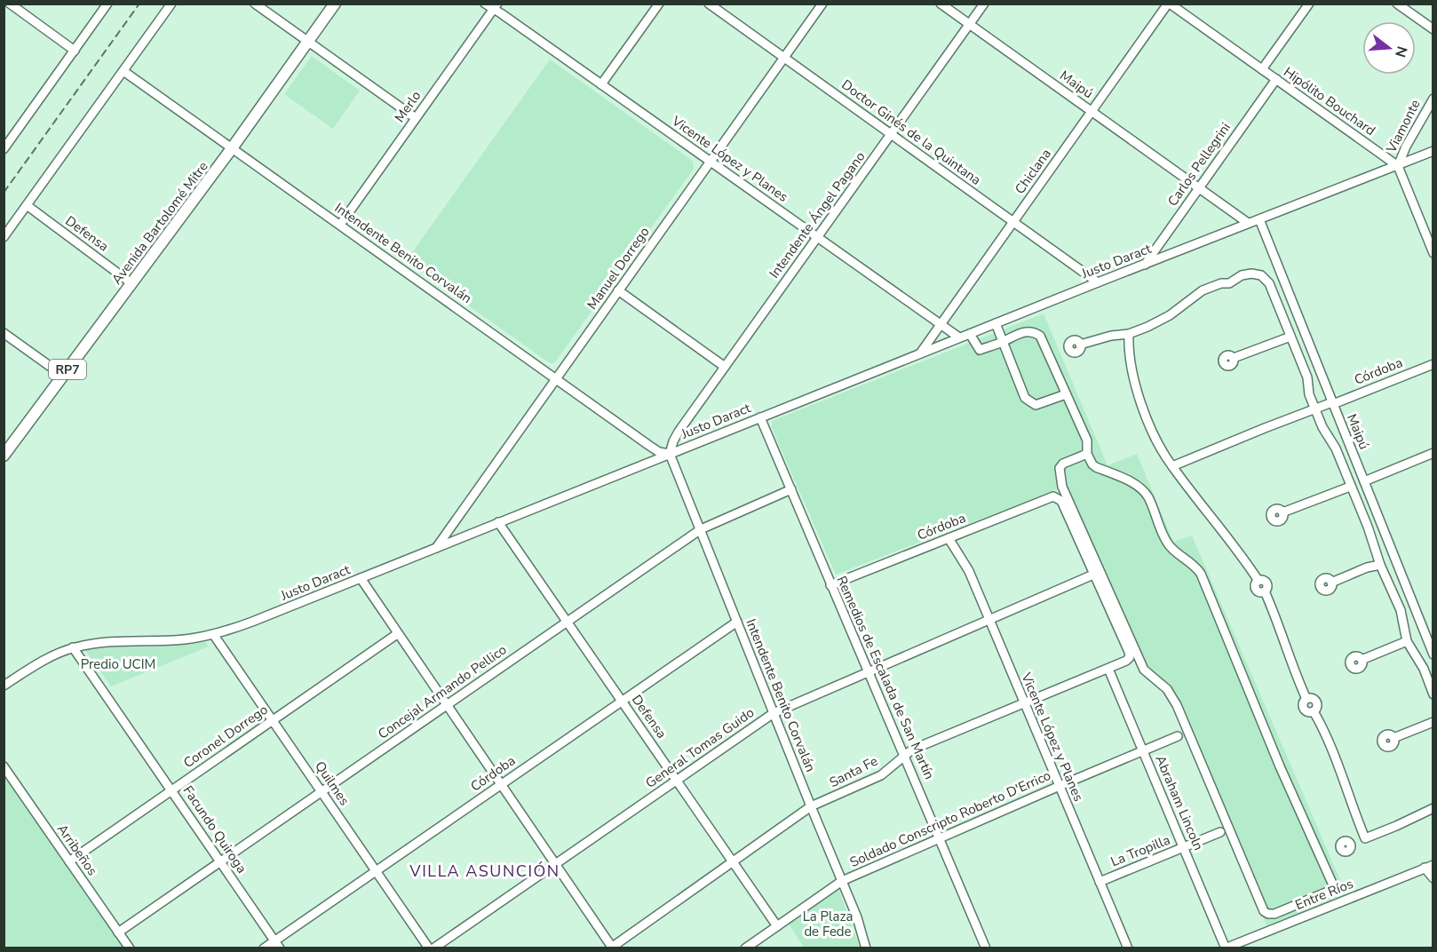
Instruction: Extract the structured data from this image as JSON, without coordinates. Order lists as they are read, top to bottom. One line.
{"streets":{"main road":["Avenida Bartolomé Mitre","RP7"],"street":["Maipú","Hipólito Bouchard","Merlo","Viamonte","Doctor Ginés de la Quintana","Vicente López y Planes","Carlos Pellegrini","Chiclana","Intendente Ángel Pagano","Defensa","Intendente Benito Corvalán","Justo Daract","Manuel Dorrego","Córdoba","Remedios de Escalada de San Martín","Concejal Armando Pellico","Coronel Dorrego","General Tomas Guido","Santa Fe","Quilmes","Abraham Lincoln","Soldado Conscripto Roberto D'Errico","Facundo Quiroga","Arribeños","La Tropilla","Entre Ríos"]},"crossings":[["Maipú","Carlos Pellegrini"],["Maipú","Chiclana"],["Maipú","Intendente Ángel Pagano"],["Maipú","Justo Daract"],["Maipú","Córdoba"],["Hipólito Bouchard","Viamonte"],["Hipólito Bouchard","Carlos Pellegrini"],["Hipólito Bouchard","Chiclana"],["Hipólito Bouchard","Justo Daract"],["Merlo","Vicente López y Planes"],["Merlo","Intendente Benito Corvalán"],["Viamonte","Justo Daract"],["Doctor Ginés de la Quintana","Chiclana"],["Doctor Ginés de la Quintana","Intendente Ángel Pagano"],["Doctor Ginés de la Quintana","Justo Daract"],["Doctor Ginés de la Quintana","Manuel Dorrego"],["Vicente López y Planes","Chiclana"],["Vicente López y Planes","Intendente Ángel Pagano"],["Vicente López y Planes","Justo Daract"],["Vicente López y Planes","Manuel Dorrego"],["Vicente López y Planes","Córdoba"],["Vicente López y Planes","General Tomas Guido"],["Vicente López y Planes","Santa Fe"],["Vicente López y Planes","Soldado Conscripto Roberto D'Errico"],["Vicente López y Planes","La Tropilla"],["Carlos Pellegrini","Justo Daract"],["Chiclana","Justo Daract"],["Intendente Ángel Pagano","Intendente Benito Corvalán"],["Intendente Ángel Pagano","Justo Daract"],["Avenida Bartolomé Mitre","Defensa"],["Avenida Bartolomé Mitre","Intendente Benito Corvalán"],["Defensa","Justo Daract"],["Defensa","Córdoba"],["Defensa","Concejal Armando Pellico"],["Defensa","General Tomas Guido"],["Defensa","Santa Fe"],["Defensa","Soldado Conscripto Roberto D'Errico"],["Intendente Benito Corvalán","Justo Daract"],["Intendente Benito Corvalán","Manuel Dorrego"],["Intendente Benito Corvalán","Córdoba"],["Intendente Benito Corvalán","Concejal Armando Pellico"],["Intendente Benito Corvalán","General Tomas Guido"],["Intendente Benito Corvalán","Santa Fe"],["Intendente Benito Corvalán","Soldado Conscripto Roberto D'Errico"],["Justo Daract","Manuel Dorrego"],["Justo Daract","Remedios de Escalada de San Martín"],["Justo Daract","Quilmes"],["Justo Daract","Facundo Quiroga"],["Córdoba","Remedios de Escalada de San Martín"],["Córdoba","General Tomas Guido"],["Córdoba","Santa Fe"],["Córdoba","Quilmes"],["Córdoba","Facundo Quiroga"],["Remedios de Escalada de San Martín","Concejal Armando Pellico"],["Remedios de Escalada de San Martín","General Tomas Guido"],["Remedios de Escalada de San Martín","Santa Fe"],["Remedios de Escalada de San Martín","Soldado Conscripto Roberto D'Errico"],["Concejal Armando Pellico","Quilmes"],["Concejal Armando Pellico","Facundo Quiroga"],["Concejal Armando Pellico","Arribeños"],["Coronel Dorrego","Quilmes"],["Coronel Dorrego","Facundo Quiroga"],["Coronel Dorrego","Arribeños"],["General Tomas Guido","Santa Fe"],["Santa Fe","Abraham Lincoln"],["Abraham Lincoln","Soldado Conscripto Roberto D'Errico"],["Abraham Lincoln","La Tropilla"],["Abraham Lincoln","Entre Ríos"]],"districts":["VILLA ASUNCIÓN"],"parks":["Predio UCIM","La Plaza de Fede"],"north":"right"}
